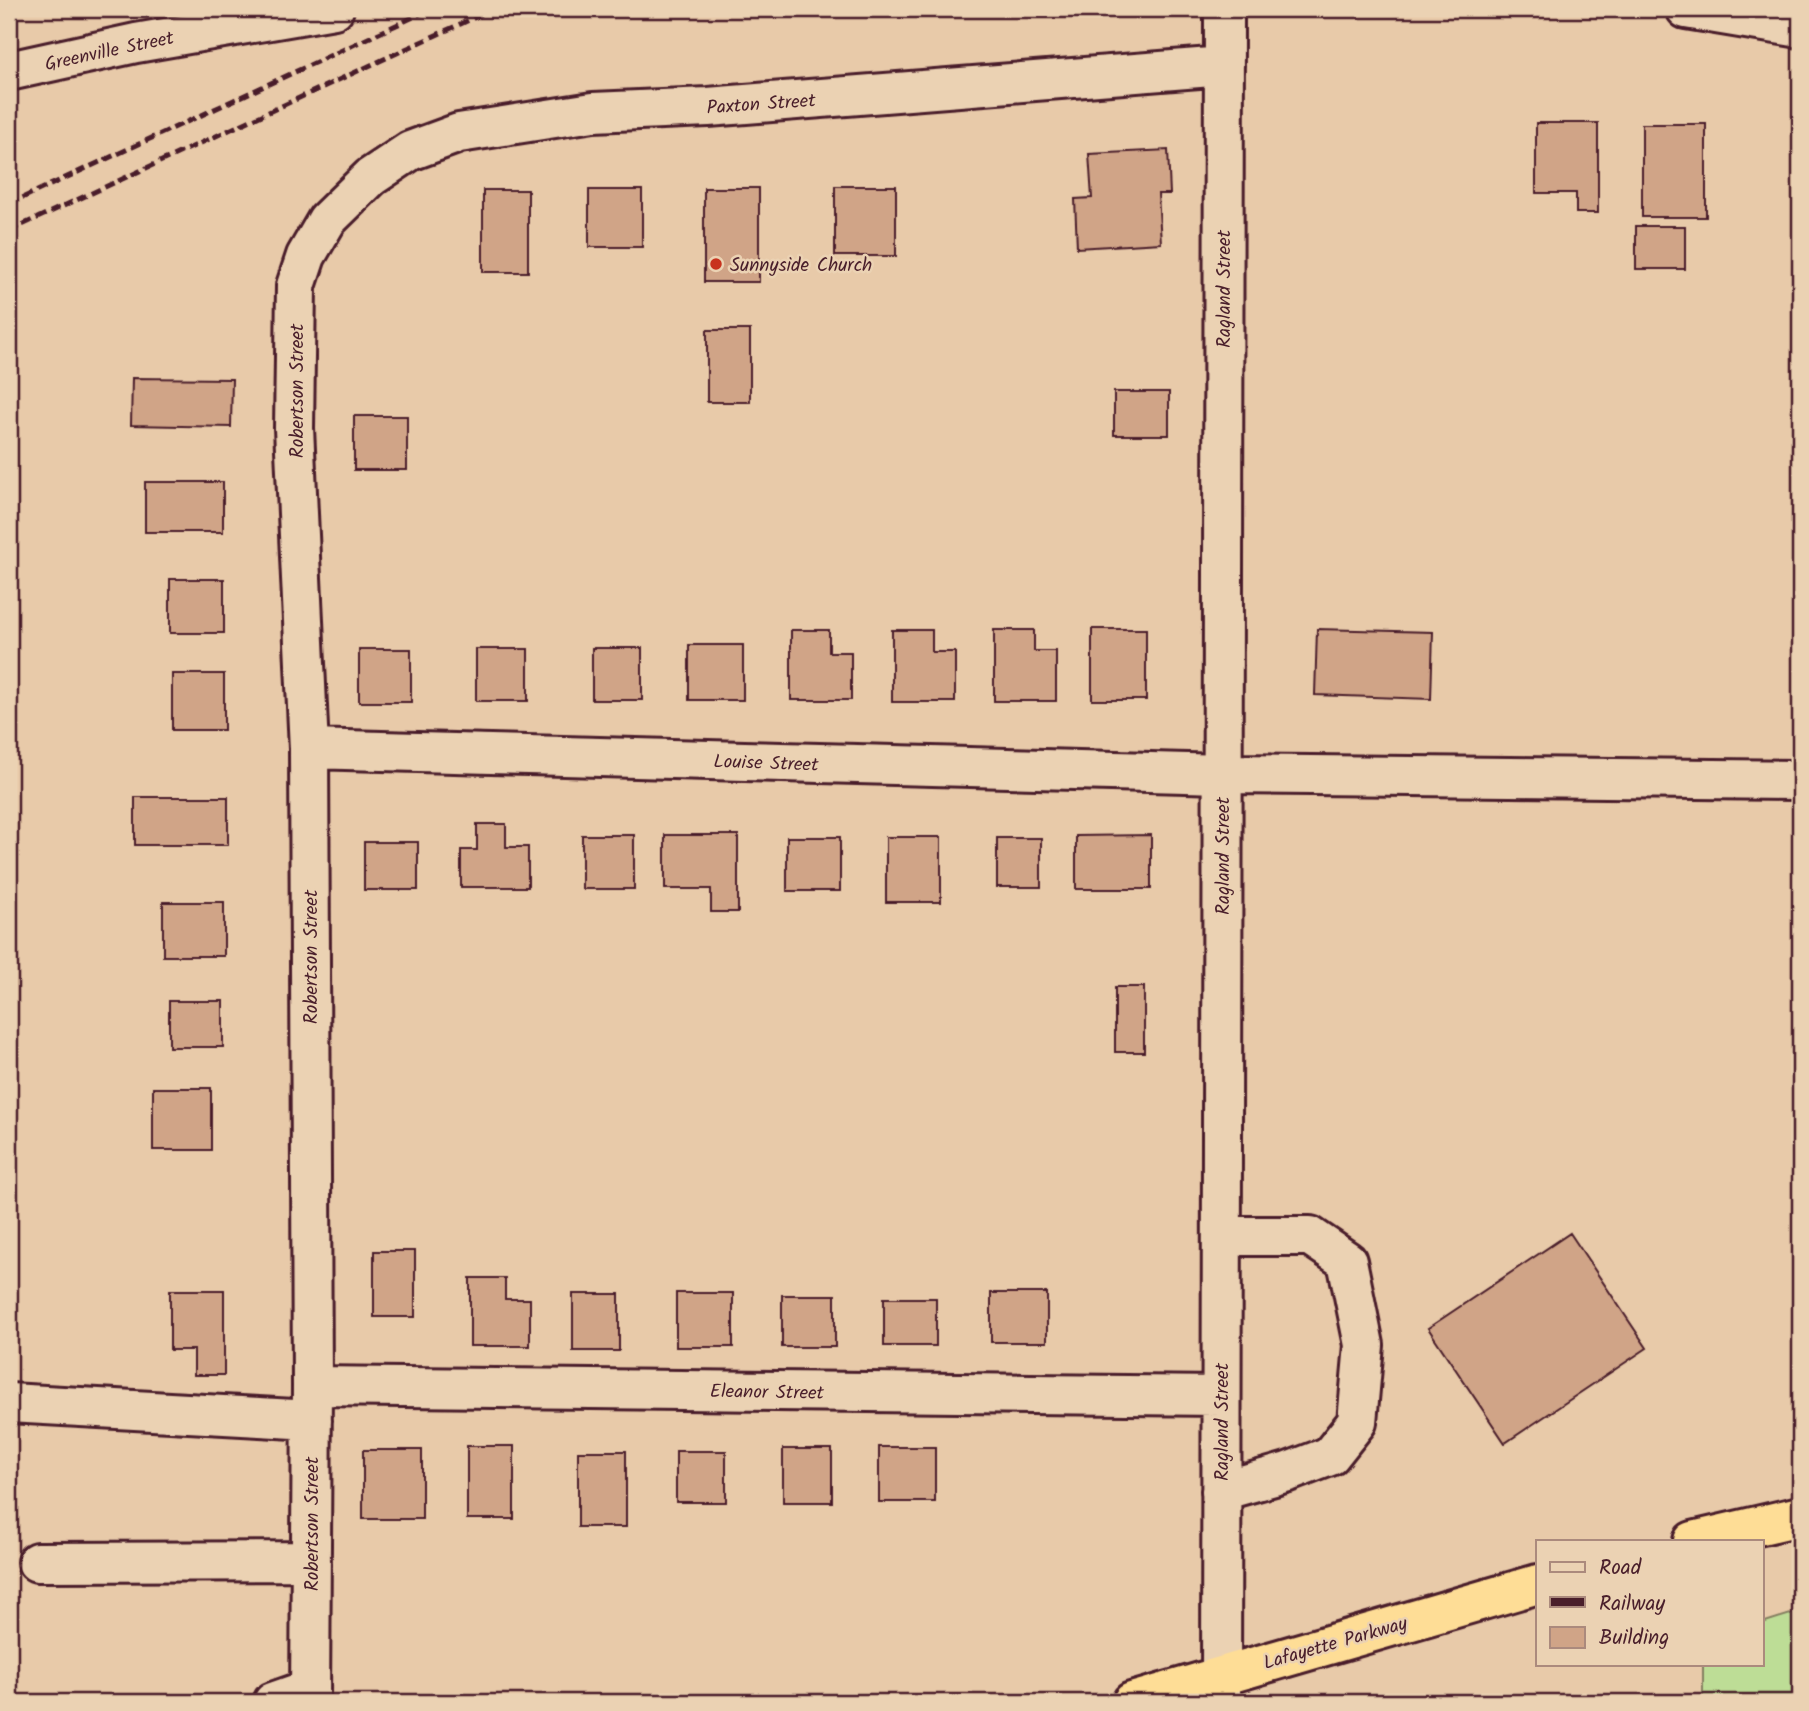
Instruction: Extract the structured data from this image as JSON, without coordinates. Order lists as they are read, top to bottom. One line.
{"streets":{"highway":["Lafayette Parkway"],"street":["Greenville Street","Paxton Street","Ragland Street","Robertson Street","Louise Street","Eleanor Street"]},"crossings":[["Paxton Street","Ragland Street"],["Paxton Street","Robertson Street"],["Ragland Street","Louise Street"],["Ragland Street","Eleanor Street"],["Ragland Street","Lafayette Parkway"],["Robertson Street","Louise Street"],["Robertson Street","Eleanor Street"]],"places":["Sunnyside Church"],"legend":["Road","Railway","Building"]}
